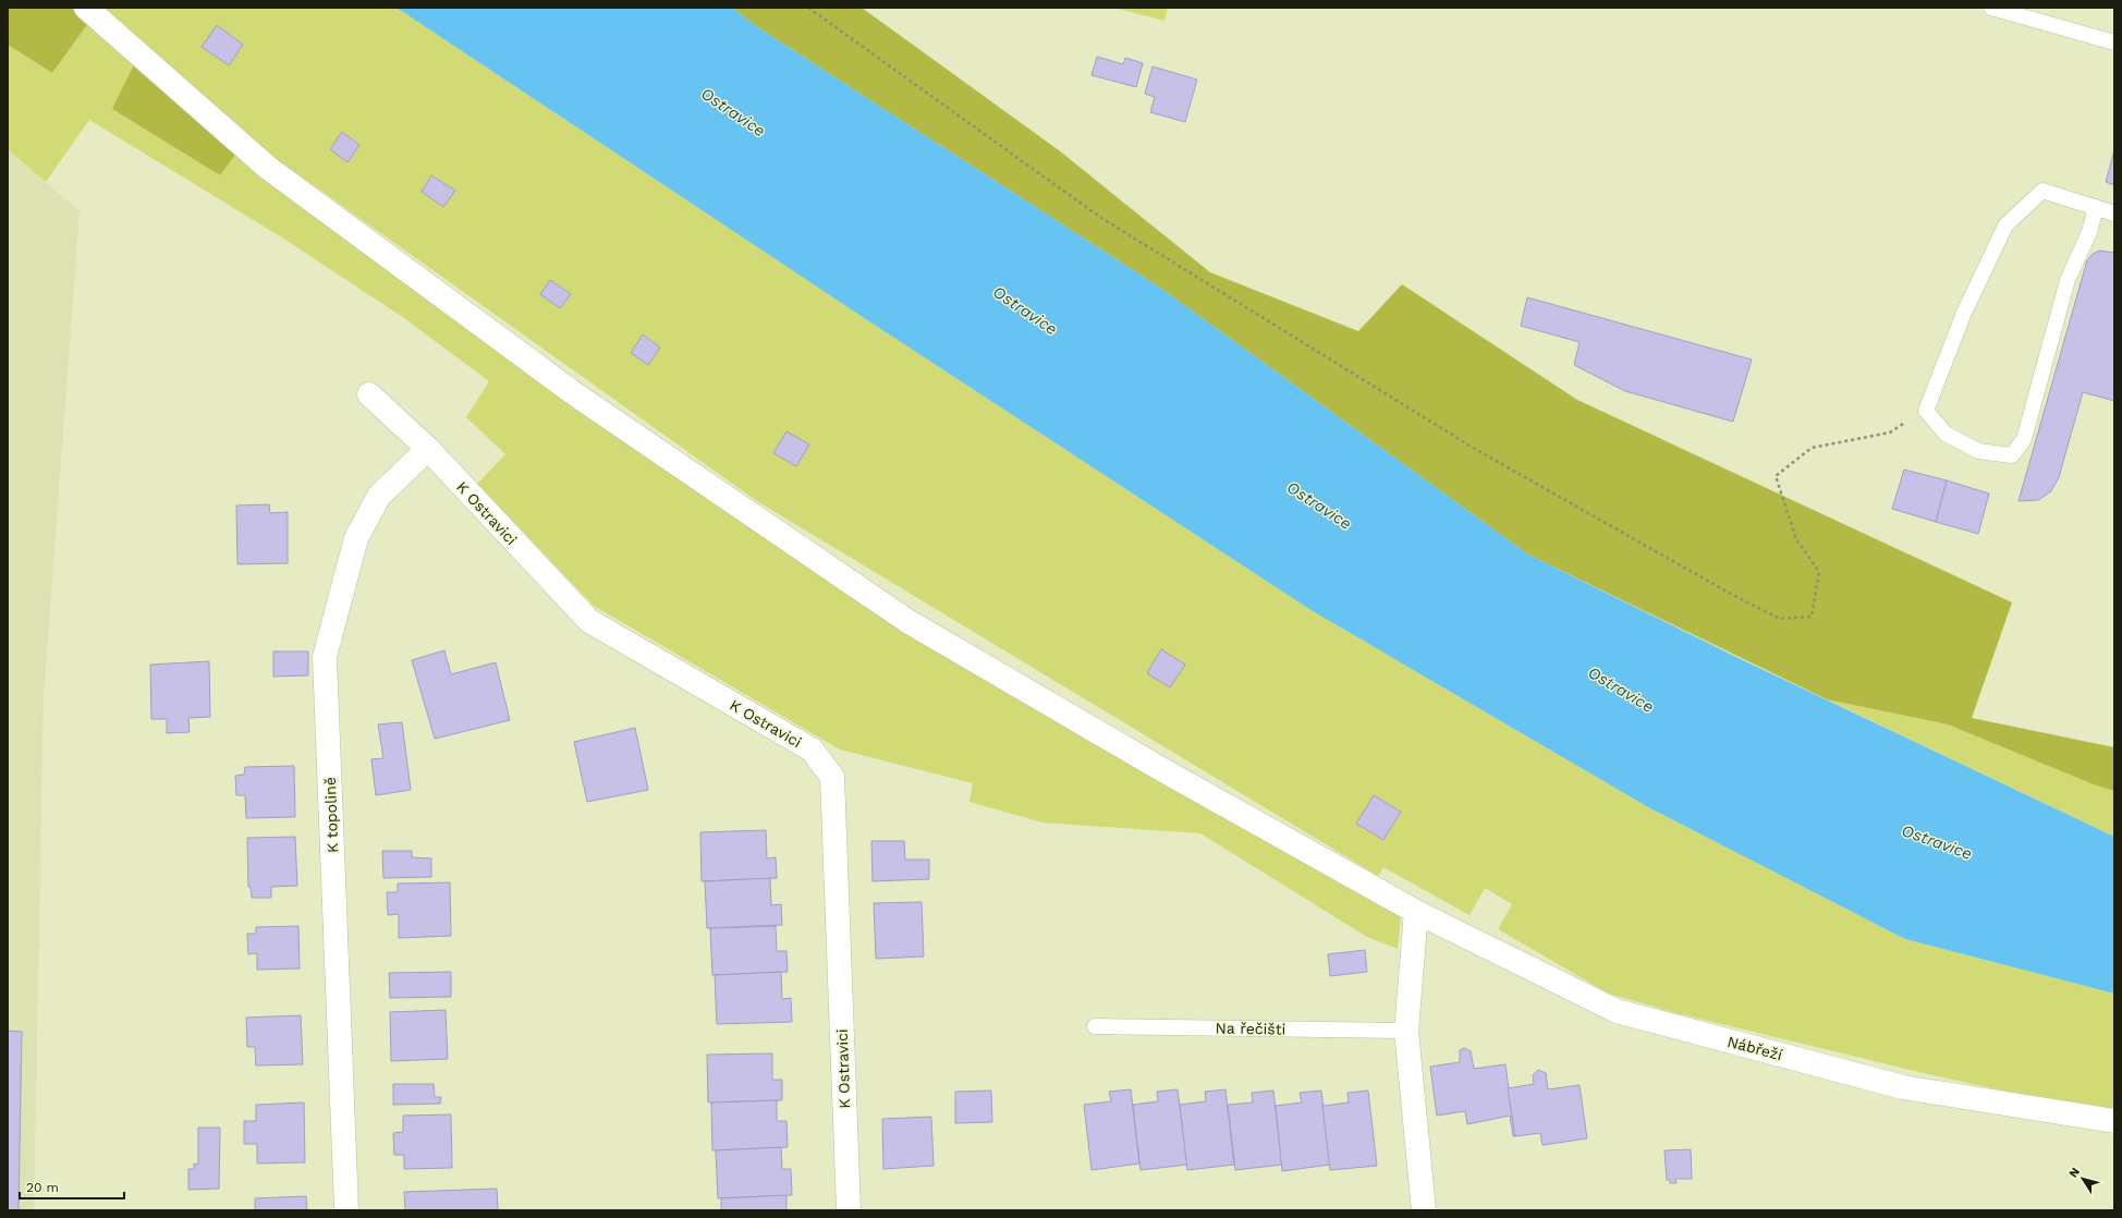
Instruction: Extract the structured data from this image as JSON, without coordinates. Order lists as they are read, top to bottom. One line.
{"streets":{"street":["K Ostravici","K topolině","Nábřeží"],"lane":["Na řečišti"]},"crossings":[["K Ostravici","K topolině"]],"water":["Ostravice"],"scale_bar":"20 m","north":"top left"}
